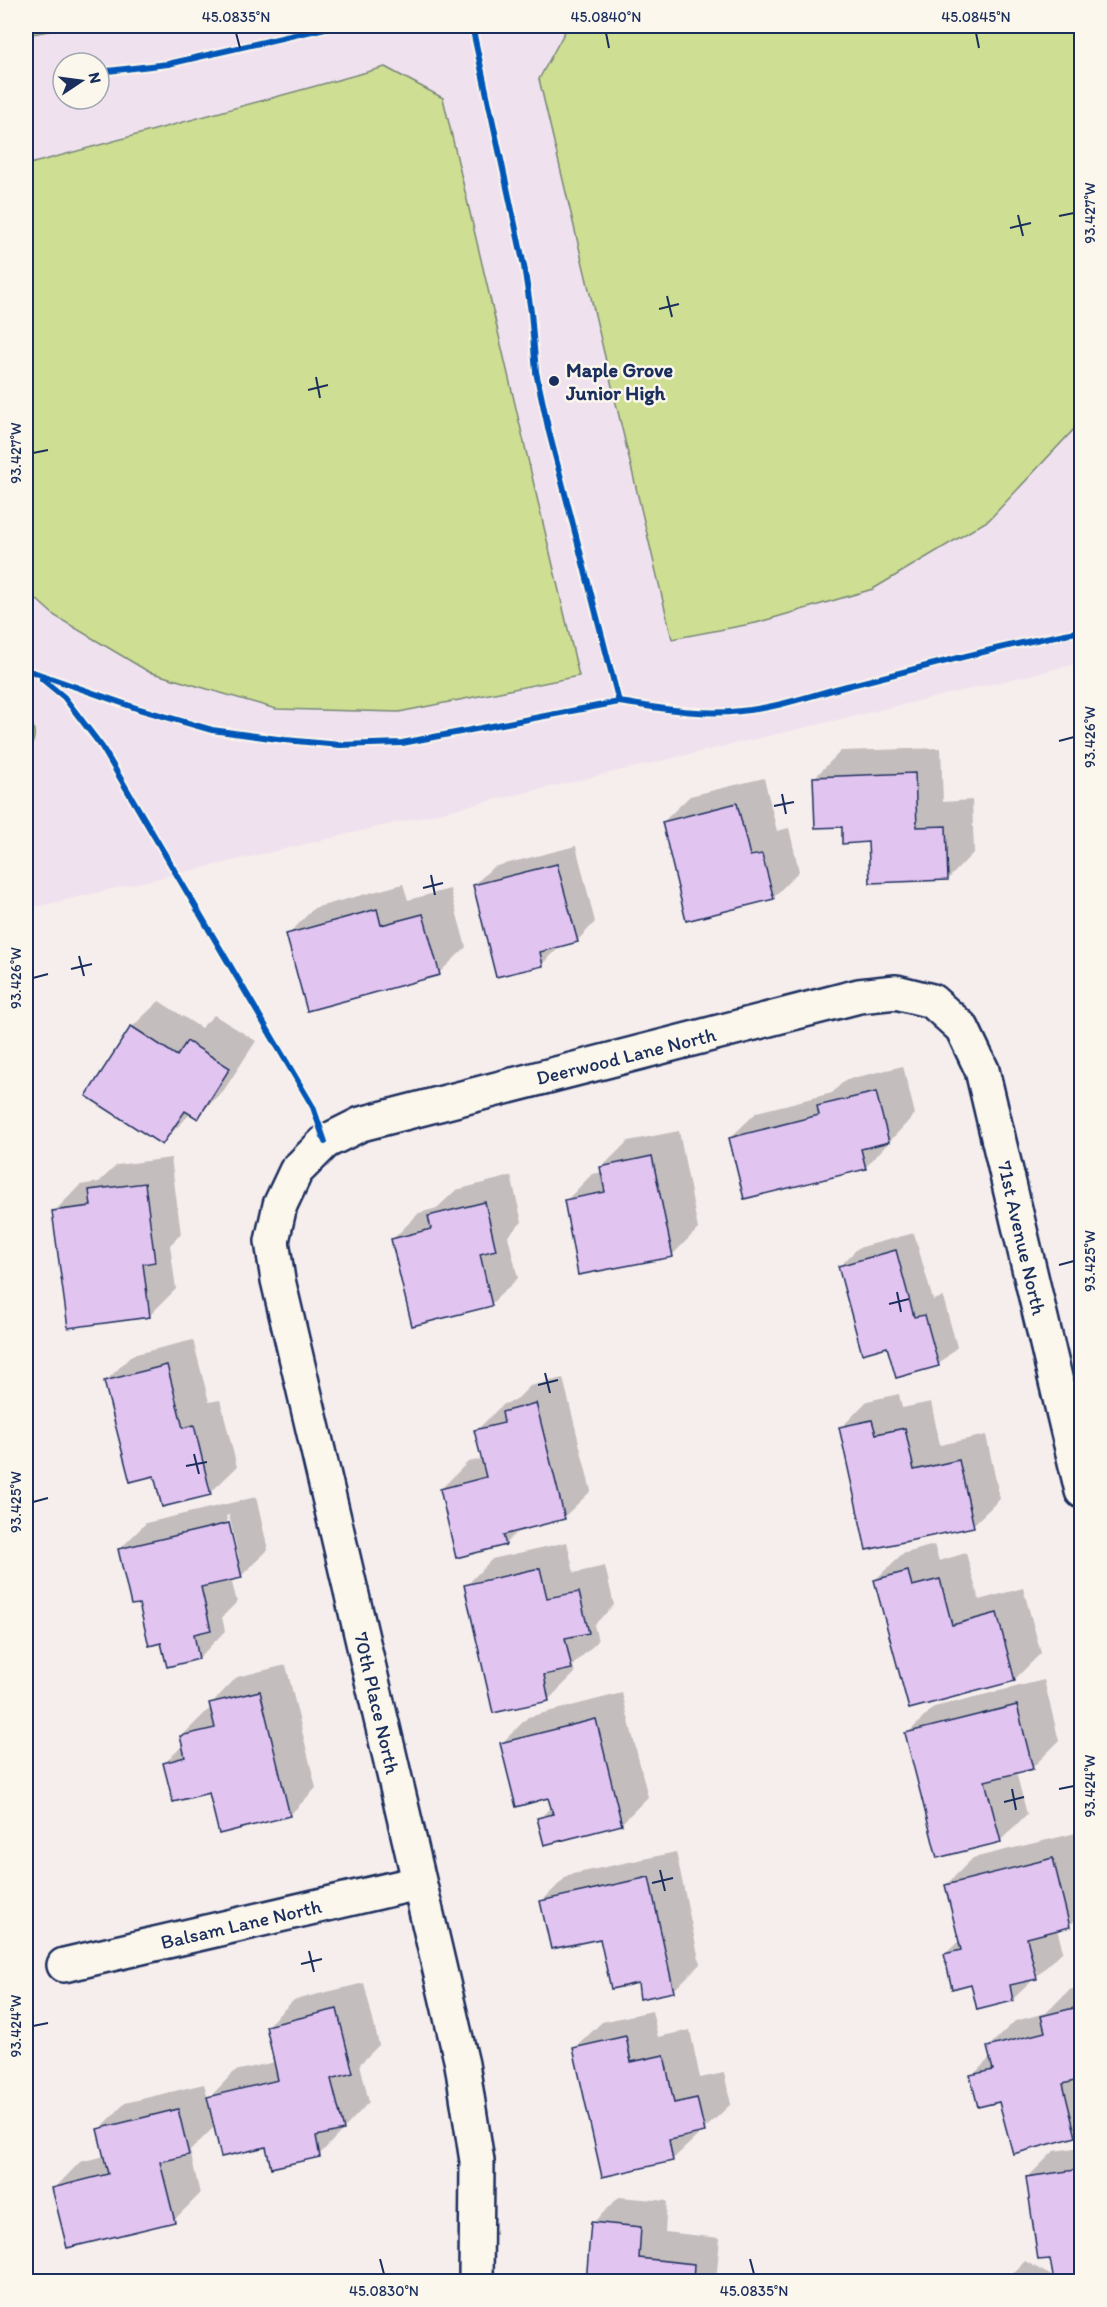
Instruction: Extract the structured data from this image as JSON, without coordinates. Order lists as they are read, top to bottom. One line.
{"streets":{"street":["Deerwood Lane North","71st Avenue North","70th Place North","Balsam Lane North"]},"crossings":[["Deerwood Lane North","71st Avenue North"],["Deerwood Lane North","70th Place North"],["70th Place North","Balsam Lane North"]],"places":["Maple Grove Junior High"],"north":"right","coordinates":["45.0835°N","45.0840°N","45.0845°N","93.427°W","93.426°W","93.425°W","93.424°W","45.0830°N"]}
